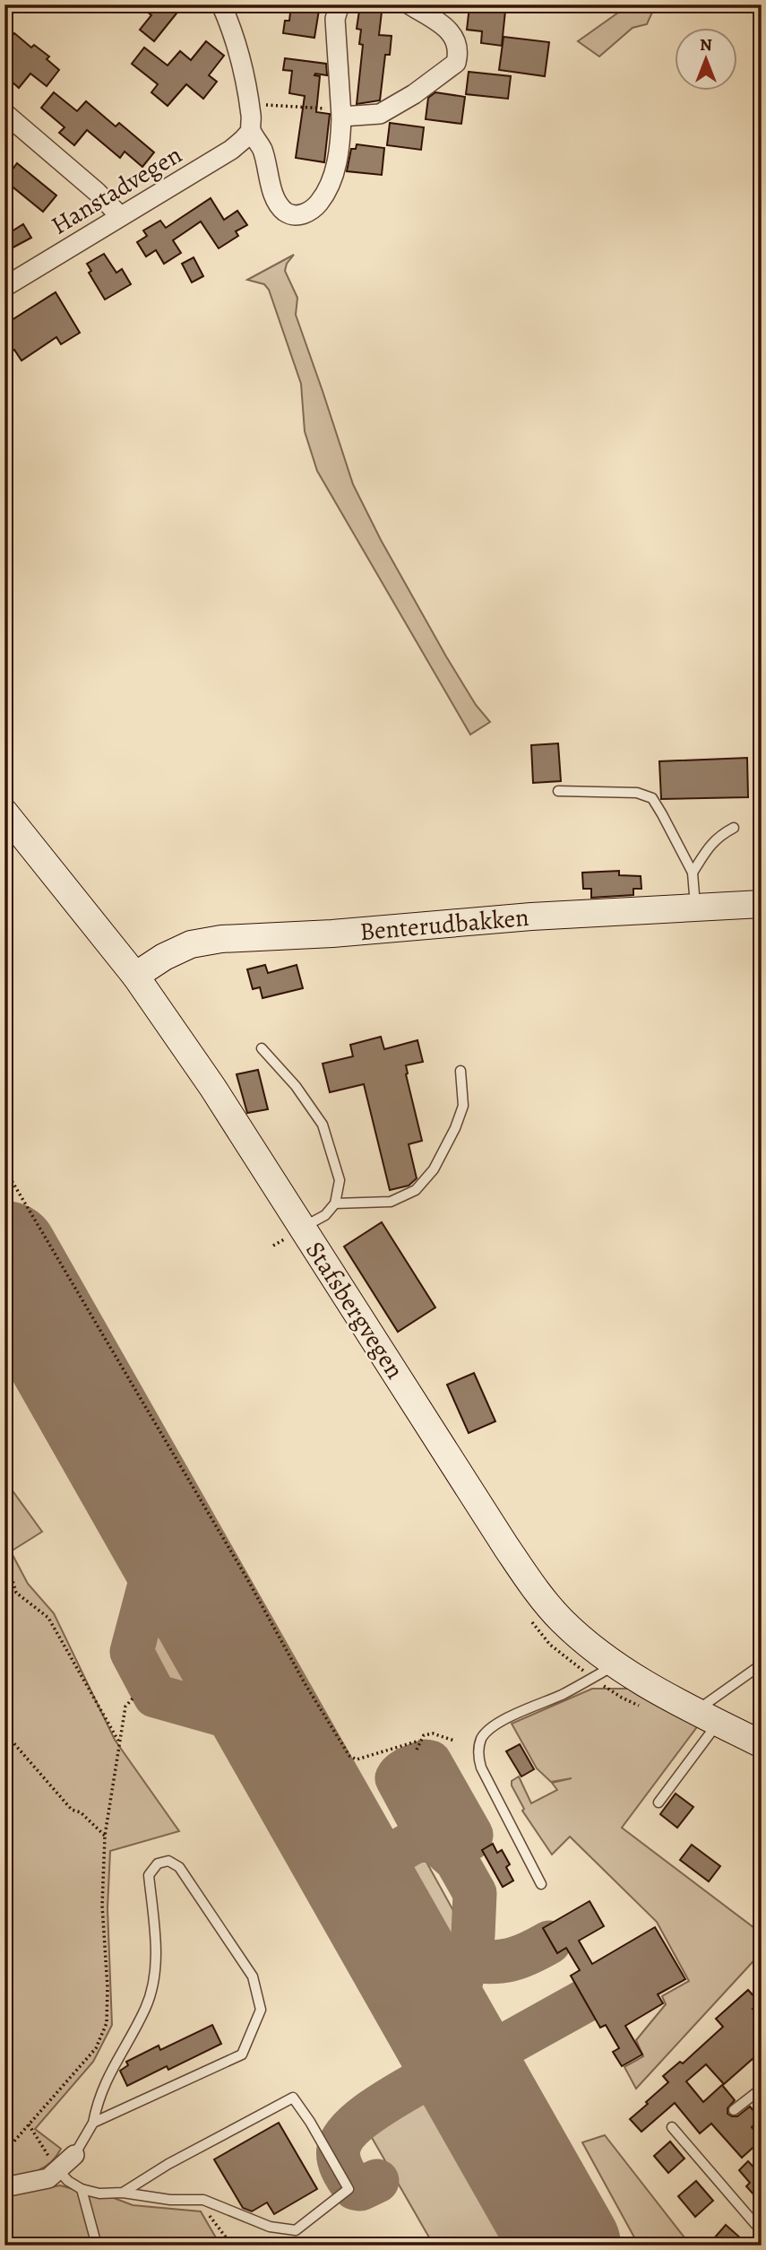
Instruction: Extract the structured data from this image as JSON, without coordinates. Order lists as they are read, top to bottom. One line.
{"streets":{"main road":["Benterudbakken","Stafsbergvegen"],"street":["Hanstadvegen"]},"crossings":[["Benterudbakken","Stafsbergvegen"]],"north":"top"}
